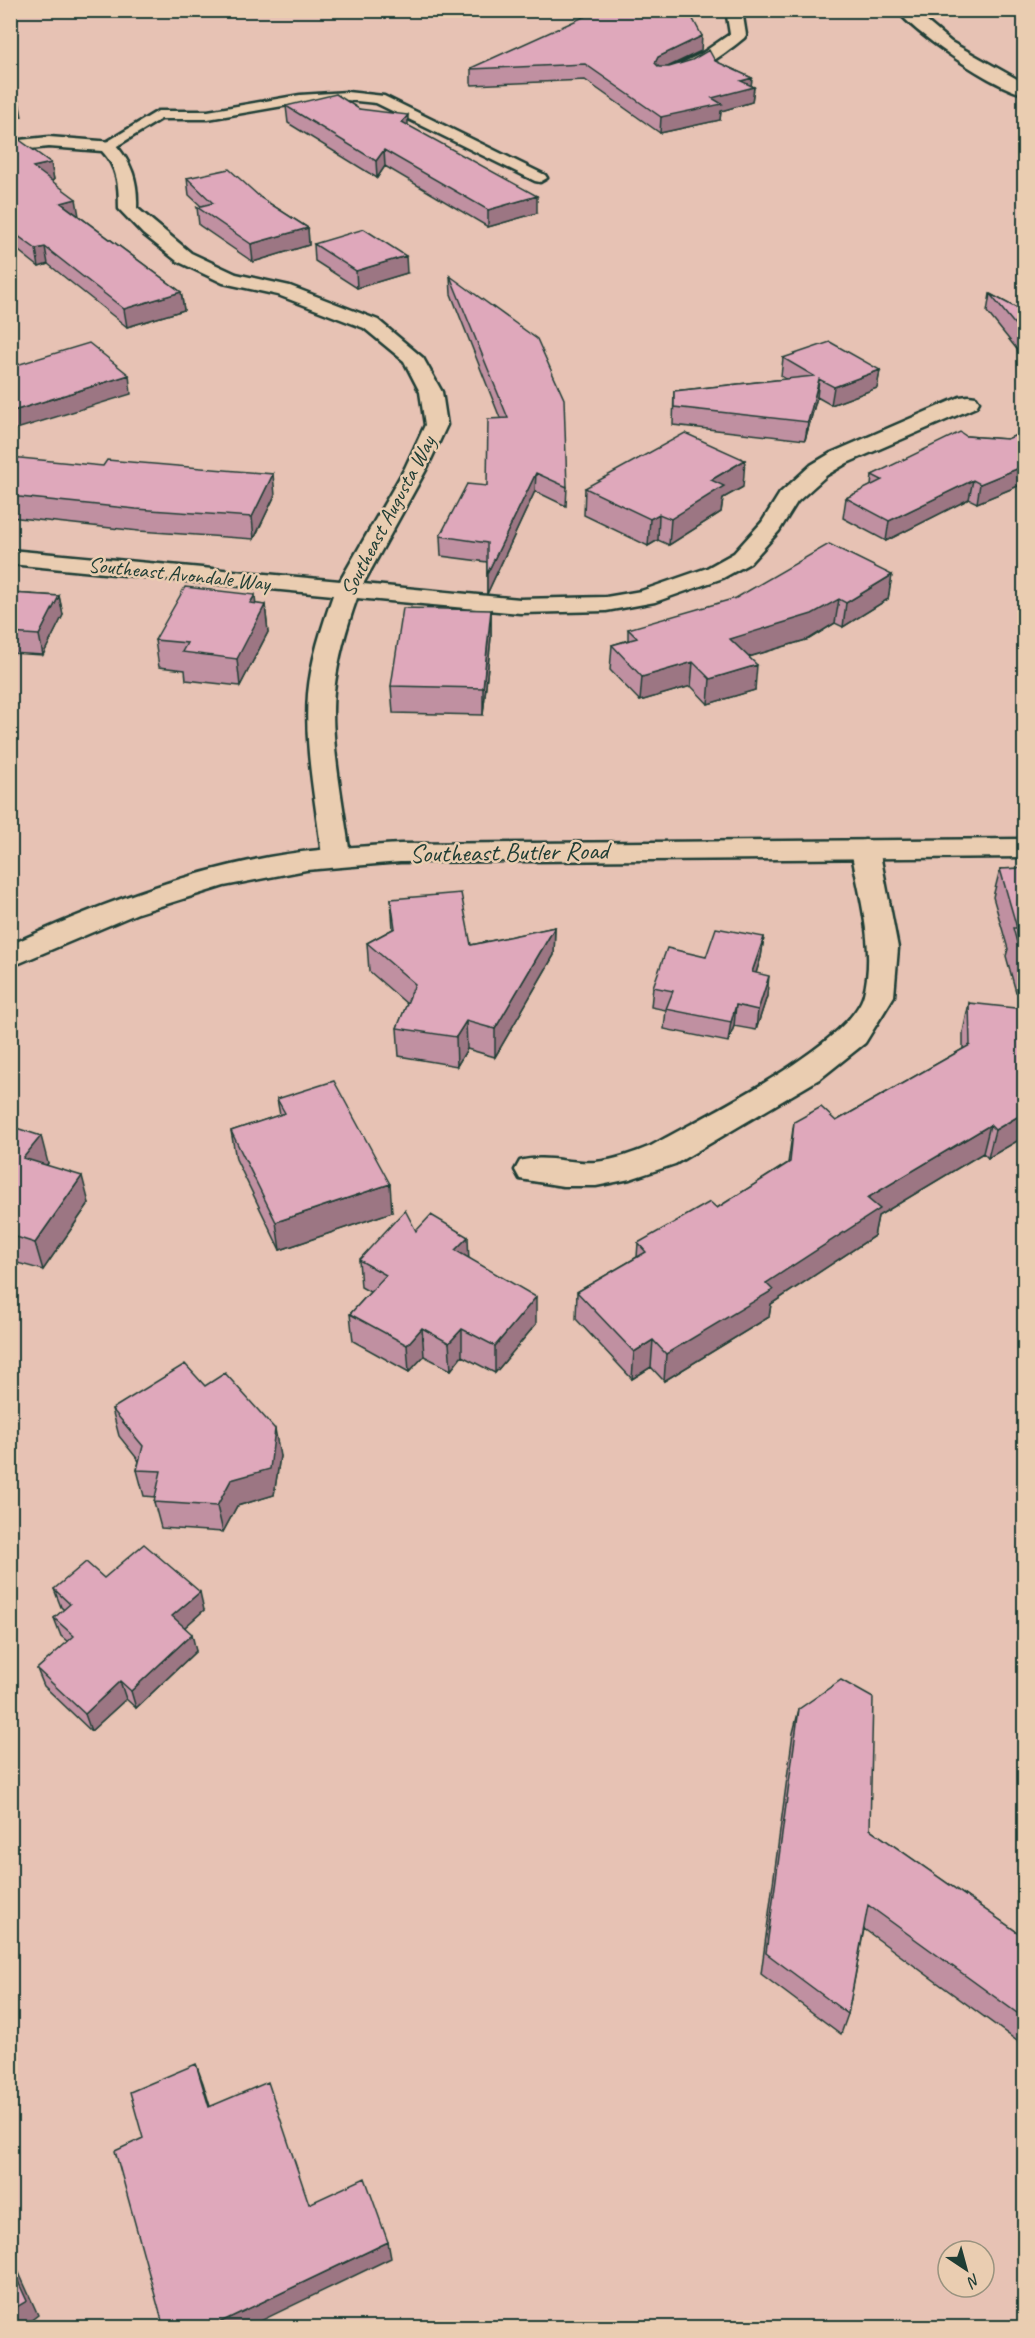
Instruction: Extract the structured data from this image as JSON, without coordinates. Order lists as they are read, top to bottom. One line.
{"streets":{"street":["Southeast Augusta Way","Southeast Avondale Way","Southeast Butler Road"]},"crossings":[["Southeast Augusta Way","Southeast Avondale Way"],["Southeast Augusta Way","Southeast Butler Road"]],"north":"bottom right"}
